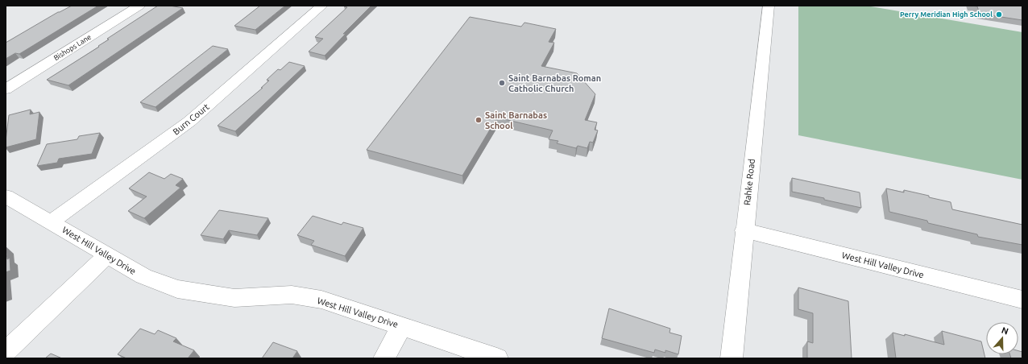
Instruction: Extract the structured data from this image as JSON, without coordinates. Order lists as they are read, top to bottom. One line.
{"streets":{"street":["Bishops Lane","Burn Court","Rahke Road","West Hill Valley Drive"]},"crossings":[["Burn Court","West Hill Valley Drive"],["Rahke Road","West Hill Valley Drive"]],"places":["Perry Meridian High School","Saint Barnabas Roman Catholic Church","Saint Barnabas School"],"north":"top"}
